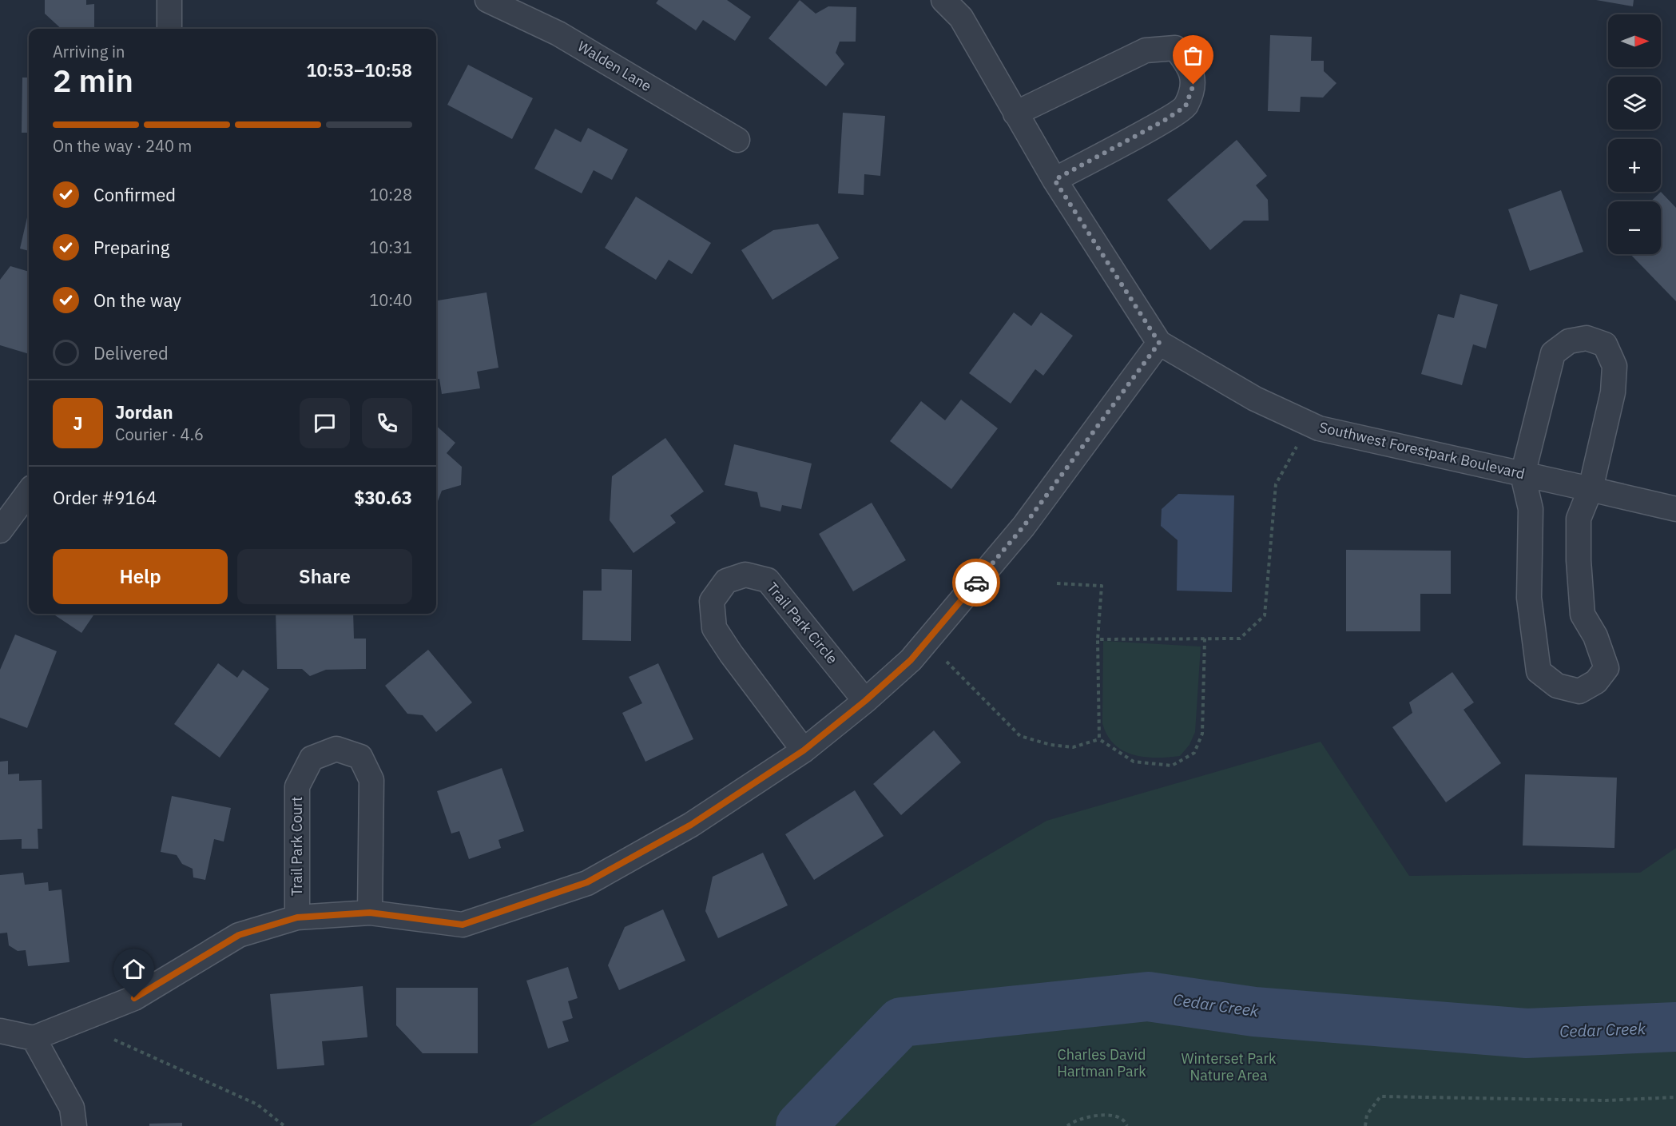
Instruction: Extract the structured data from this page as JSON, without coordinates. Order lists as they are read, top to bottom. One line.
{"streets":{"street":["Walden Lane","Southwest Forestpark Boulevard","Trail Park Circle","Trail Park Court"]},"water":["Cedar Creek"],"parks":["Charles David Hartman Park","Winterset Park Nature Area"],"north":"right","page":{"map_buttons":["+","−"],"heading":["2 min","Arriving in","10:53–10:58"],"panel":["Jordan","Courier · 4.6","Order #9164","$30.63"],"bar":"On the way · 240 m","list":[["Confirmed","10:28"],["Preparing","10:31"],["On the way","10:40"],"Delivered"],"round":"J","buttons":["Help","Share"]}}
